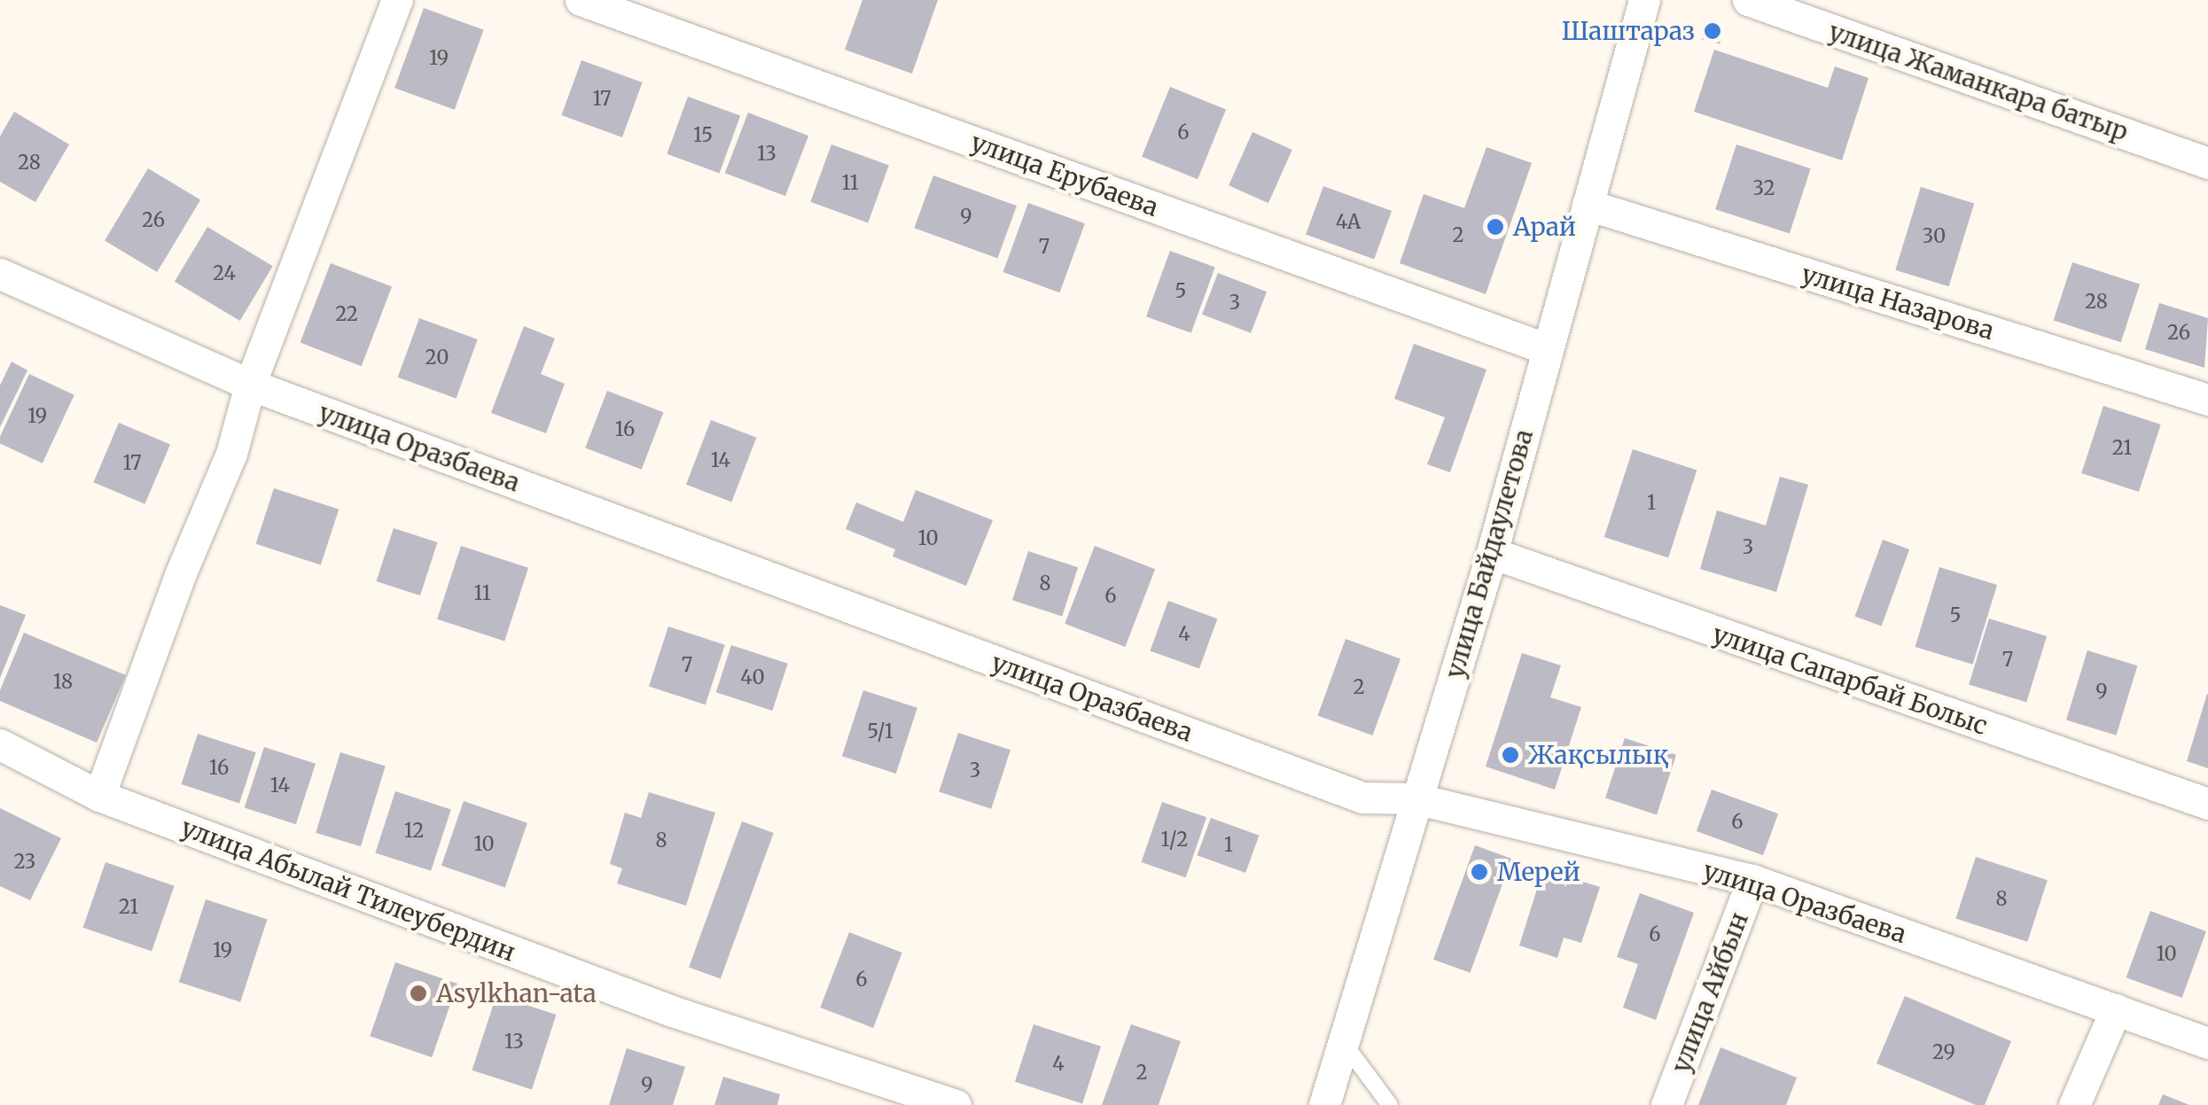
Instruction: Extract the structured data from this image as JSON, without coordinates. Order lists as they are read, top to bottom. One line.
{"streets":{"street":["улица Жаманкара батыр","улица Ерубаева","улица Назарова","улица Оразбаева","улица Байдаулетова","улица Cапарбай Болыс","улица Абылай Тилеубердин","улица Айбын"]},"crossings":[["улица Ерубаева","улица Байдаулетова"],["улица Назарова","улица Байдаулетова"],["улица Оразбаева","улица Байдаулетова"],["улица Оразбаева","улица Айбын"],["улица Байдаулетова","улица Cапарбай Болыс"]],"places":["Шаштараз","Арай","Жақсылық","Мерей","Asylkhan-ata"],"house_numbers":["19","17","6","15","13","28","11","32","9","26","4А","2","30","7","24","5","28","3","22","26","20","19","16","21","14","17","1","10","3","8","11","6","5","4","7","7","40","18","2","9","5/1","16","3","14","6","12","1/2","8","10","1","23","8","21","6","19","10","6","13","29","4","2","9"]}
